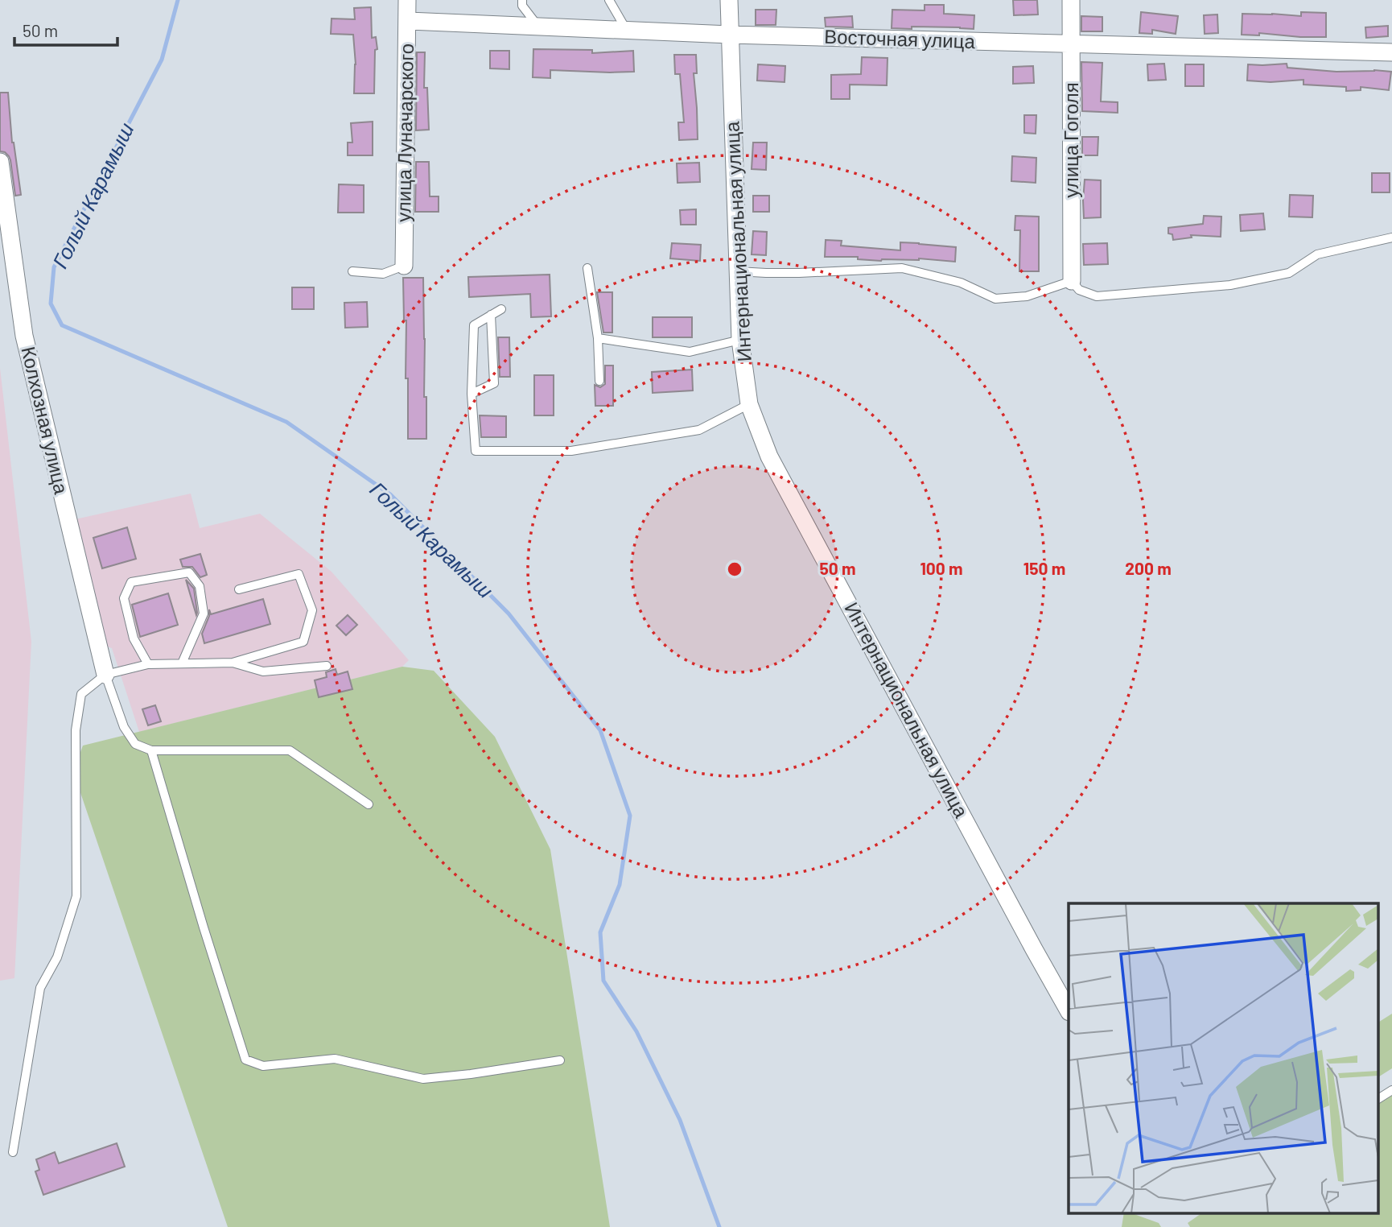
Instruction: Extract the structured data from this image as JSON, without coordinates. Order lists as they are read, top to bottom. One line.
{"streets":{"street":["Восточная улица","улица Луначарского","улица Гоголя","Интернациональная улица","Колхозная улица"]},"crossings":[["Восточная улица","улица Луначарского"],["Восточная улица","улица Гоголя"],["Восточная улица","Интернациональная улица"]],"water":["Голый Карамыш"],"scale_bar":"50 m","rings":["50 m","100 m","150 m","200 m"]}
